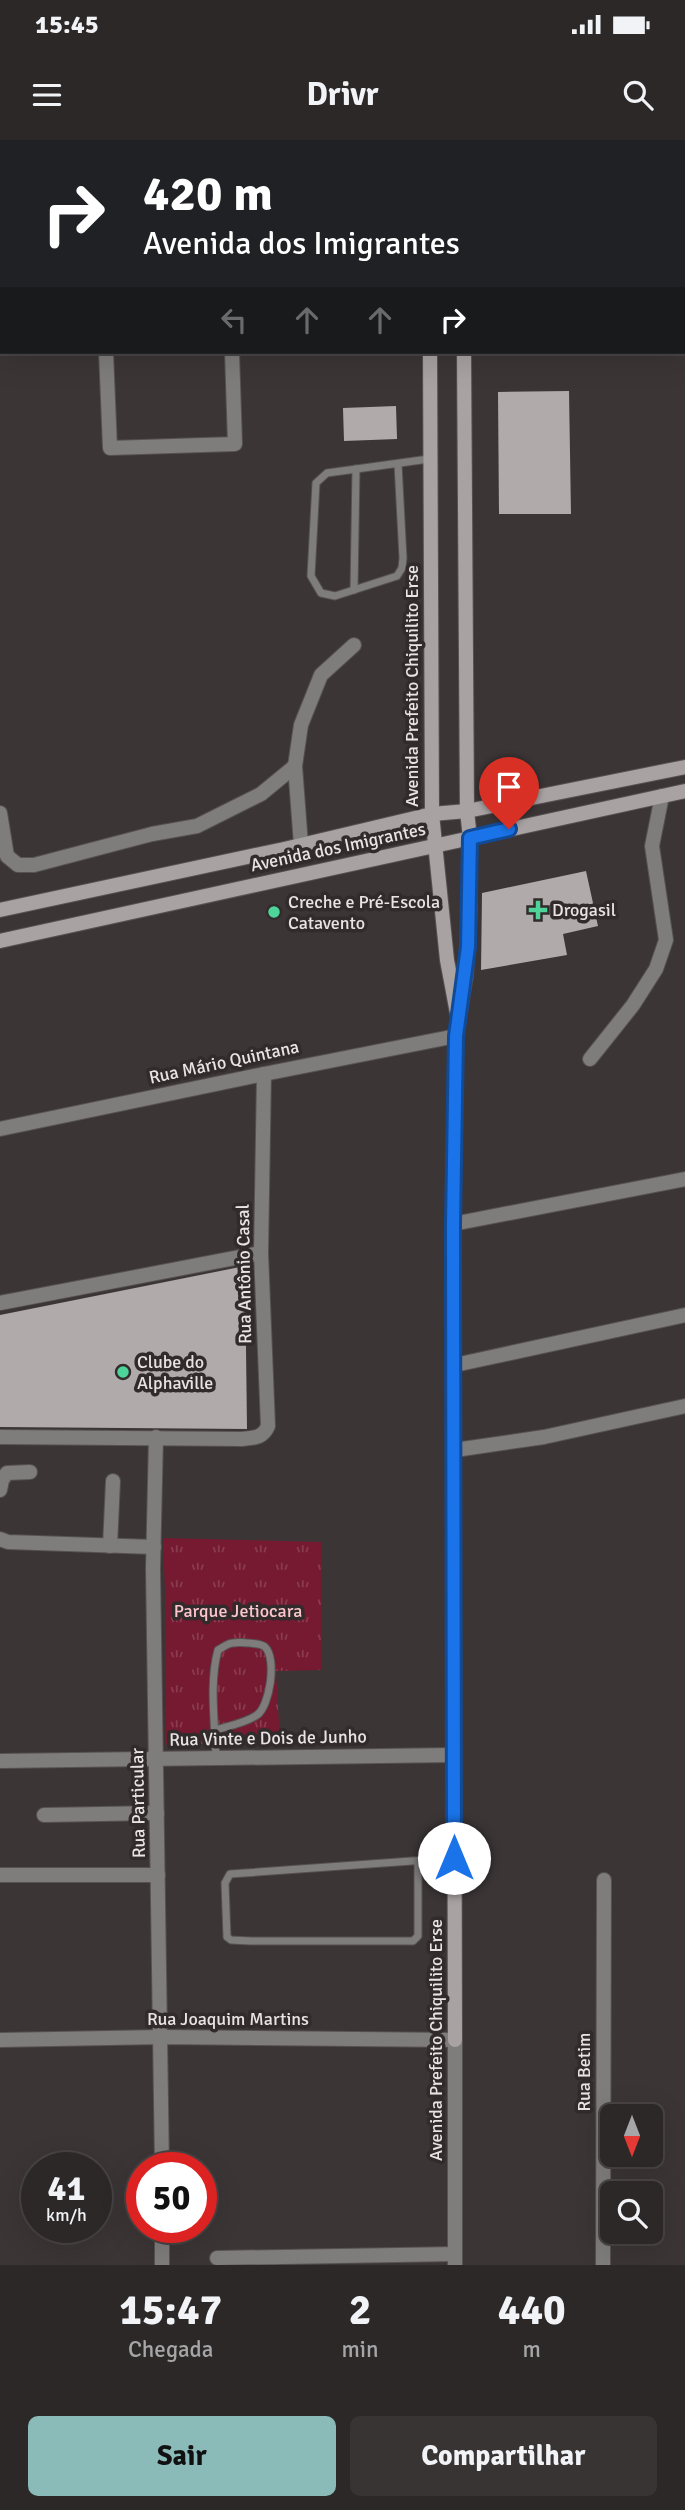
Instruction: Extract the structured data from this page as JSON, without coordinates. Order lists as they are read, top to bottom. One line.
{"streets":{"main road":["Avenida Prefeito Chiquilito Erse","Avenida dos Imigrantes"],"street":["Rua Mário Quintana","Rua Antônio Casal","Rua Vinte e Dois de Junho","Rua Particular","Rua Joaquim Martins","Rua Betim"]},"crossings":[["Avenida Prefeito Chiquilito Erse","Avenida dos Imigrantes"],["Avenida Prefeito Chiquilito Erse","Rua Mário Quintana"],["Avenida Prefeito Chiquilito Erse","Rua Vinte e Dois de Junho"],["Avenida Prefeito Chiquilito Erse","Rua Joaquim Martins"],["Rua Mário Quintana","Rua Antônio Casal"],["Rua Antônio Casal","Rua Particular"],["Rua Vinte e Dois de Junho","Rua Particular"],["Rua Particular","Rua Joaquim Martins"]],"parks":["Parque Jetiocara"],"places":{"health":["Drogasil"],"other":["Creche e Pré-Escola Catavento","Clube do Alphaville"]},"north":"bottom","page":{"status":"15:45","header":"Drivr","turn":["420 m","Avenida dos Imigrantes"],"speed":"41 km/h","limit":"50","eta":["15:47","Chegada","2","min","440","m"],"buttons":["Sair","Compartilhar"]}}
